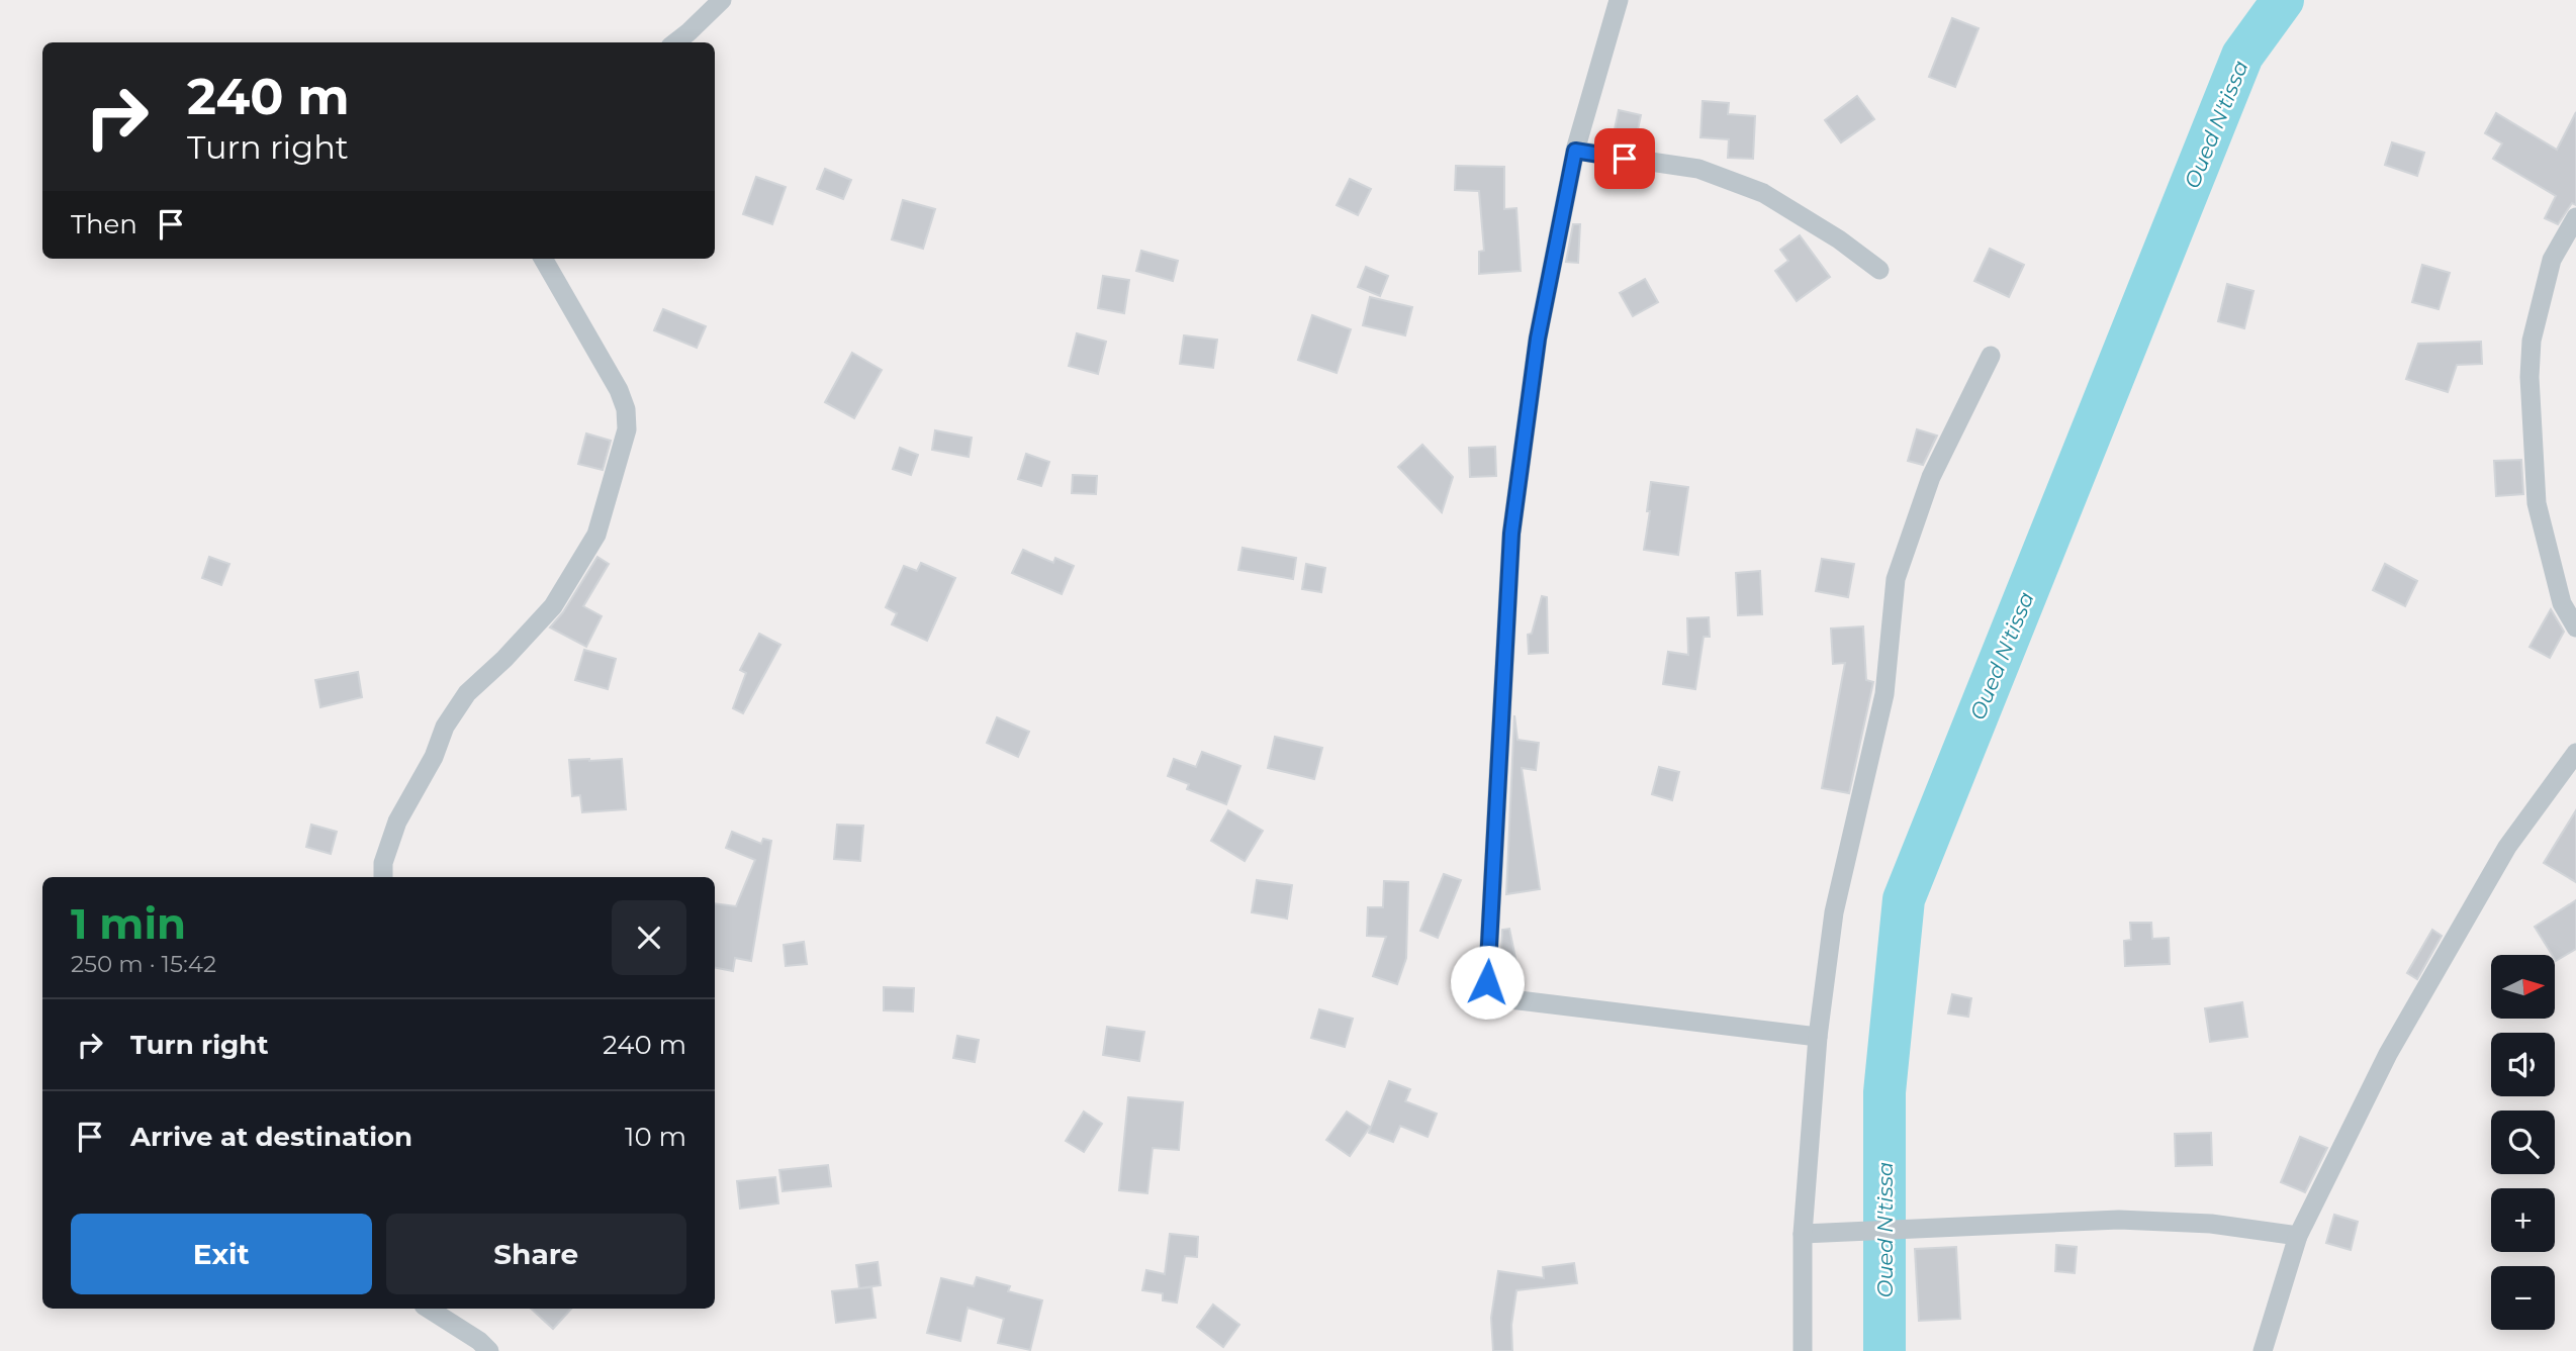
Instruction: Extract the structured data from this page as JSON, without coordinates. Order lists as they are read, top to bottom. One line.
{"water":["Oued N'tissa"],"north":"right","page":{"turn":["240 m","Turn right"],"then":"Then","heading":["1 min","250 m · 15:42"],"map_buttons":["+","−"],"list":[{"name":"Turn right","value":"240 m"},{"name":"Arrive at destination","value":"10 m"}],"buttons":["Exit","Share"]}}
